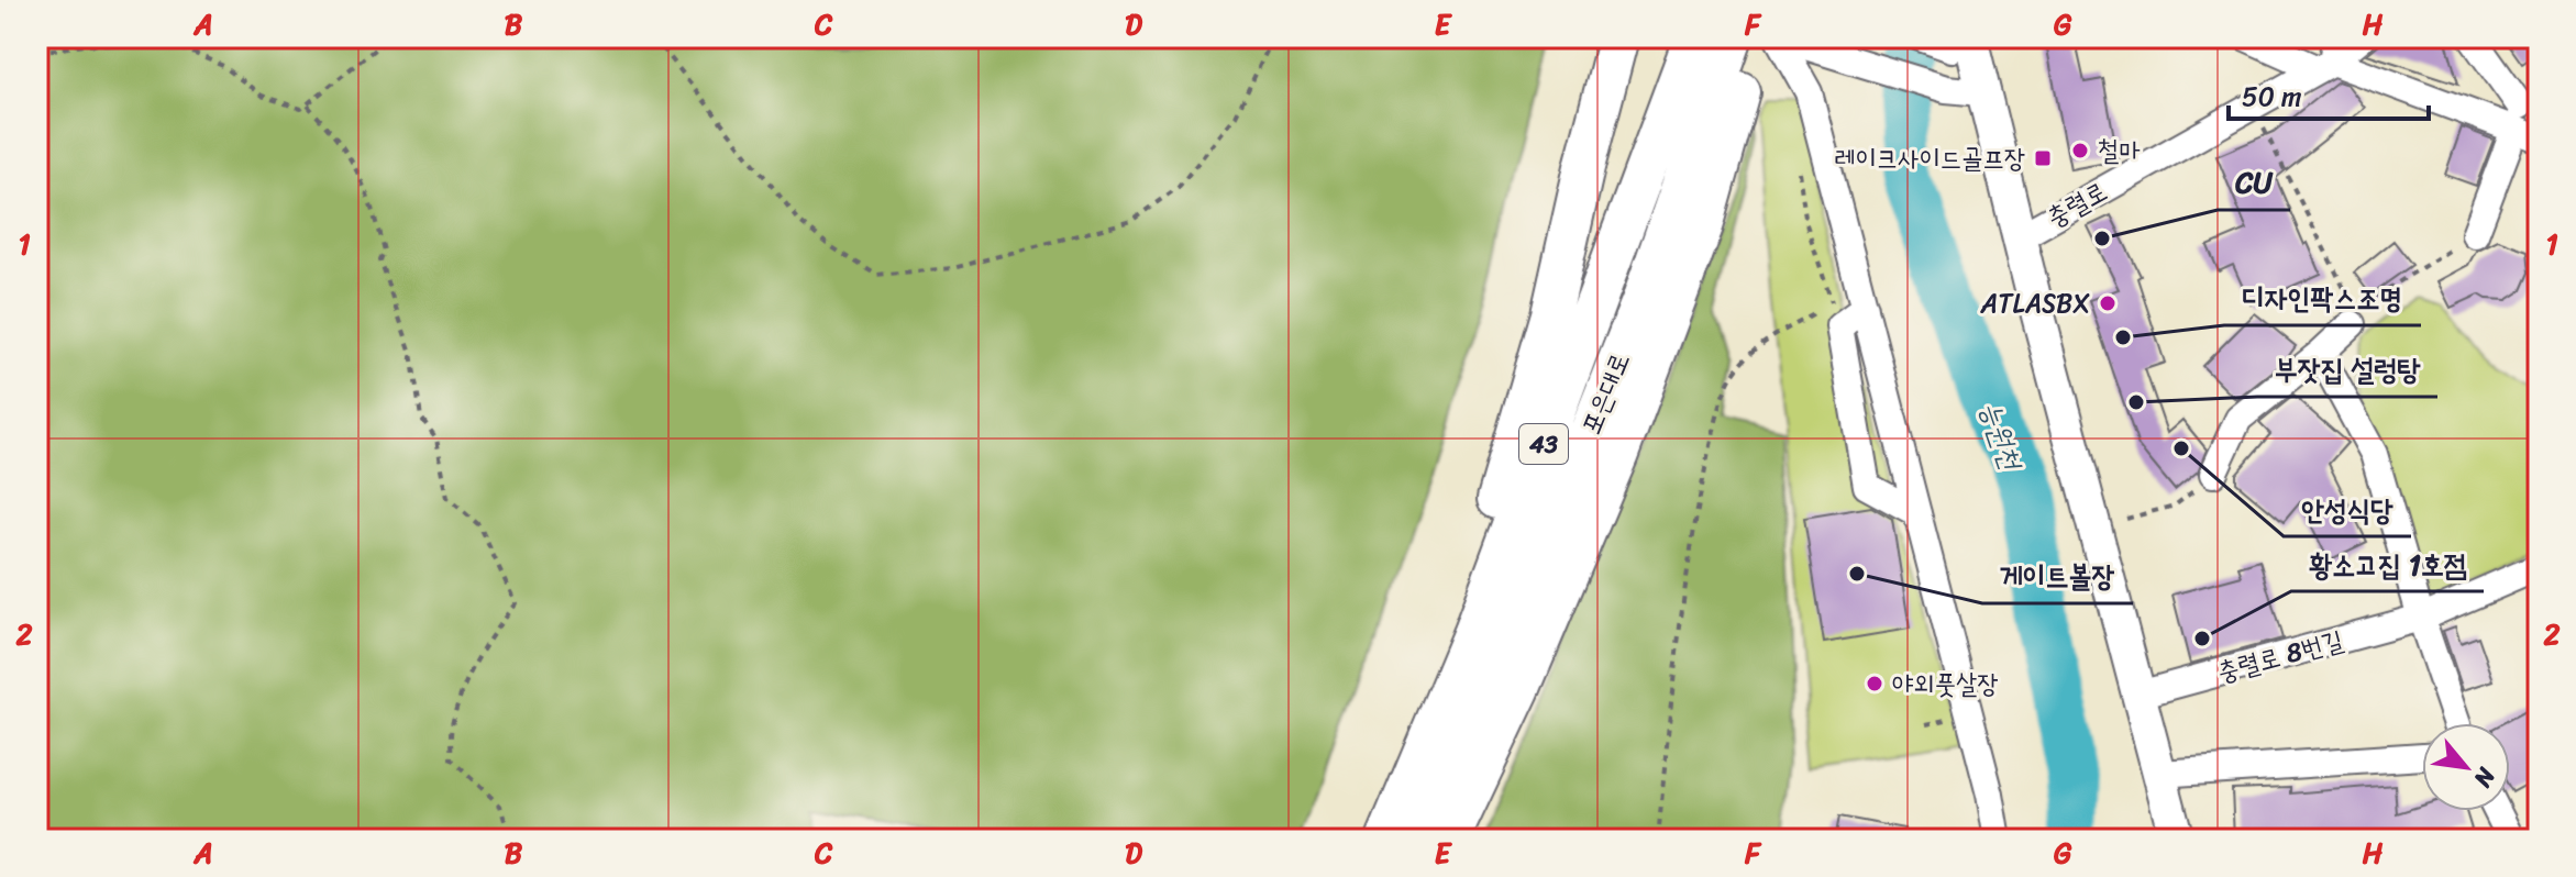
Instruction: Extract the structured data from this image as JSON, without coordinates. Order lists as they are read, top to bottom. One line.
{"streets":{"highway":["포은대로","43"],"street":["충렬로","충렬로 8번길"]},"water":["능원천"],"places":{"other":["철마","CU","ATLASBX","디자인팍스조명","부잣집 설렁탕","안성식당","게이트볼장","황소고집 1호점","야외풋살장"],"transit":["레이크사이드골프장"]},"scale_bar":"50 m","north":"bottom right","grid":{"columns":["A","B","C","D","E","F","G","H"],"rows":["1","2"]}}
